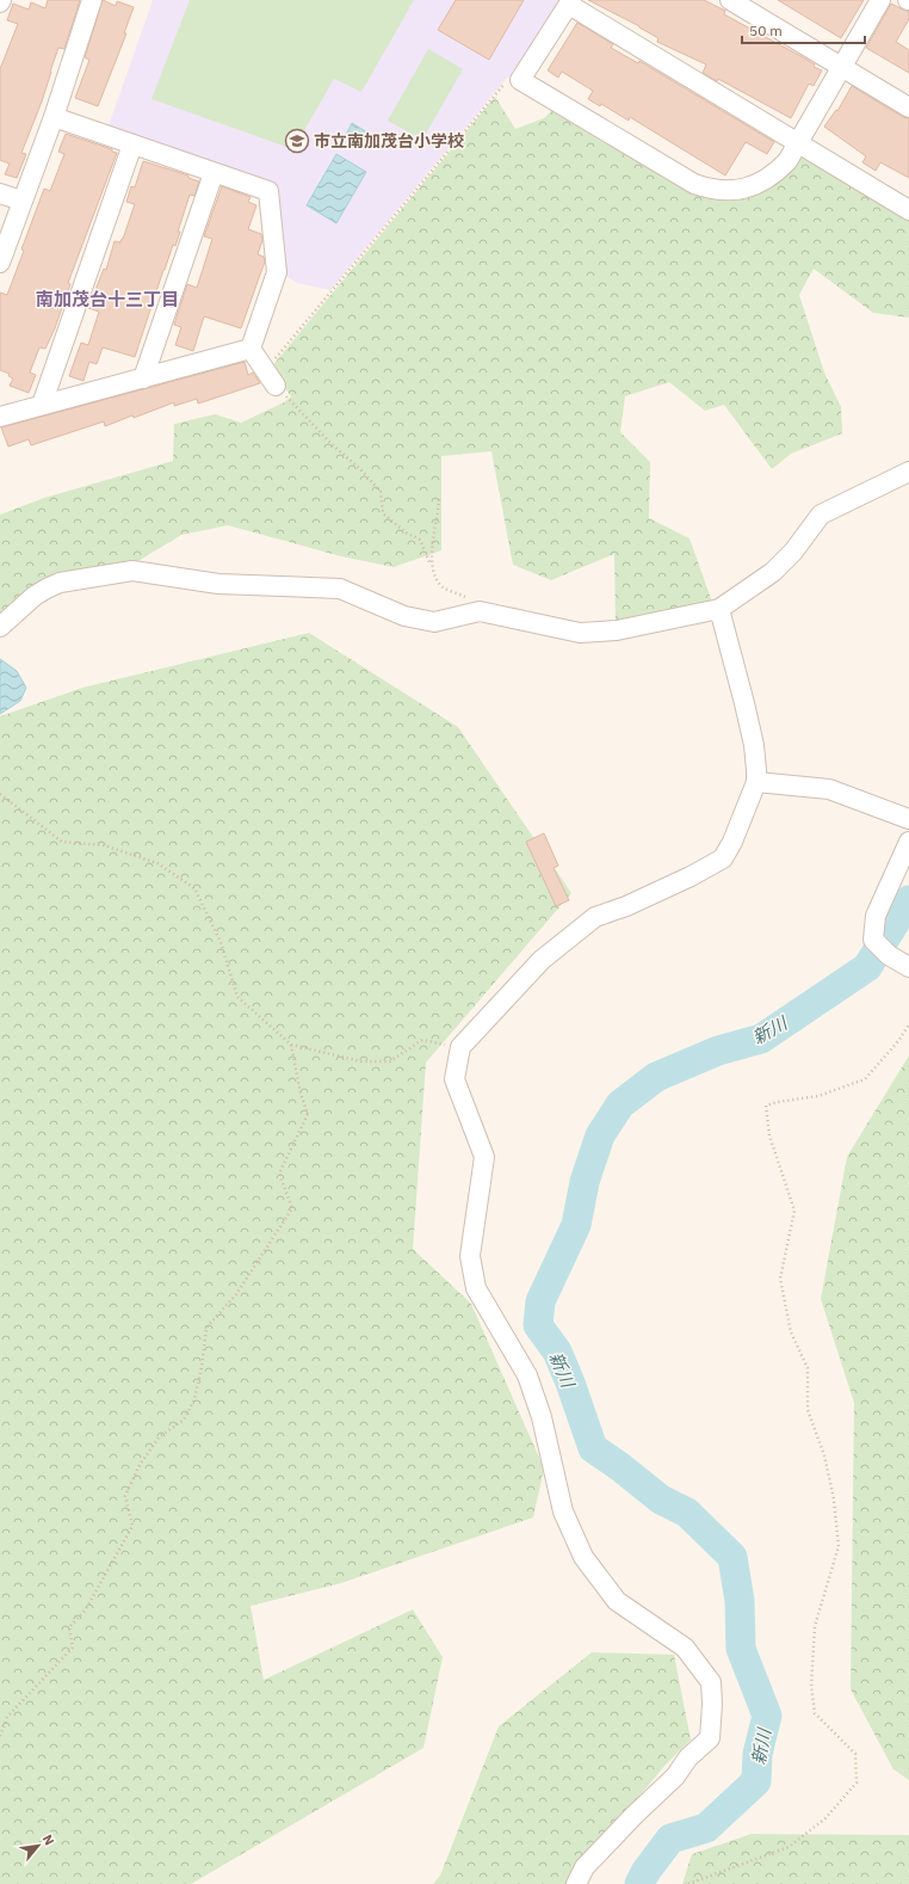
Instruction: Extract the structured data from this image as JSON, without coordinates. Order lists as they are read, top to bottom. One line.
{"districts":["南加茂台十三丁目"],"water":["新川"],"places":{"school or university":["市立南加茂台小学校"]},"scale_bar":"50 m","north":"top right"}
